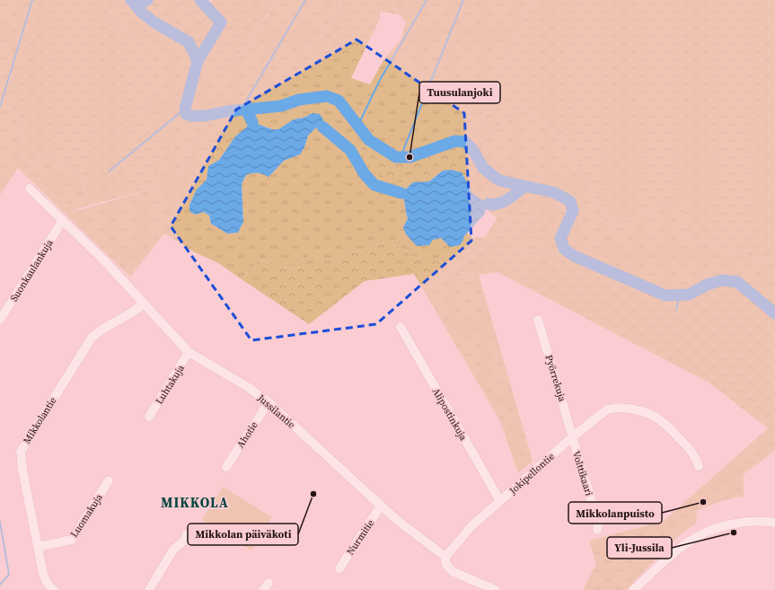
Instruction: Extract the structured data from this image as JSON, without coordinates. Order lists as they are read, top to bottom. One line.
{"streets":{"street":["Suonkaulankuja","Pyörrekuja","Luhtakuja","Jussilantie","Alipostinkuja","Mikkolantie","Ahotie","Jokipellontie","Volttikaari","Luomakuja","Nurmitie"]},"crossings":[["Suonkaulankuja","Jussilantie"],["Pyörrekuja","Jokipellontie"],["Pyörrekuja","Volttikaari"],["Luhtakuja","Jussilantie"],["Jussilantie","Mikkolantie"],["Jussilantie","Ahotie"],["Jussilantie","Jokipellontie"],["Jussilantie","Nurmitie"],["Alipostinkuja","Jokipellontie"],["Mikkolantie","Luomakuja"],["Jokipellontie","Volttikaari"]],"districts":["MIKKOLA"],"places":["Tuusulanjoki","Mikkolan päiväkoti","Mikkolanpuisto","Yli-Jussila"]}
